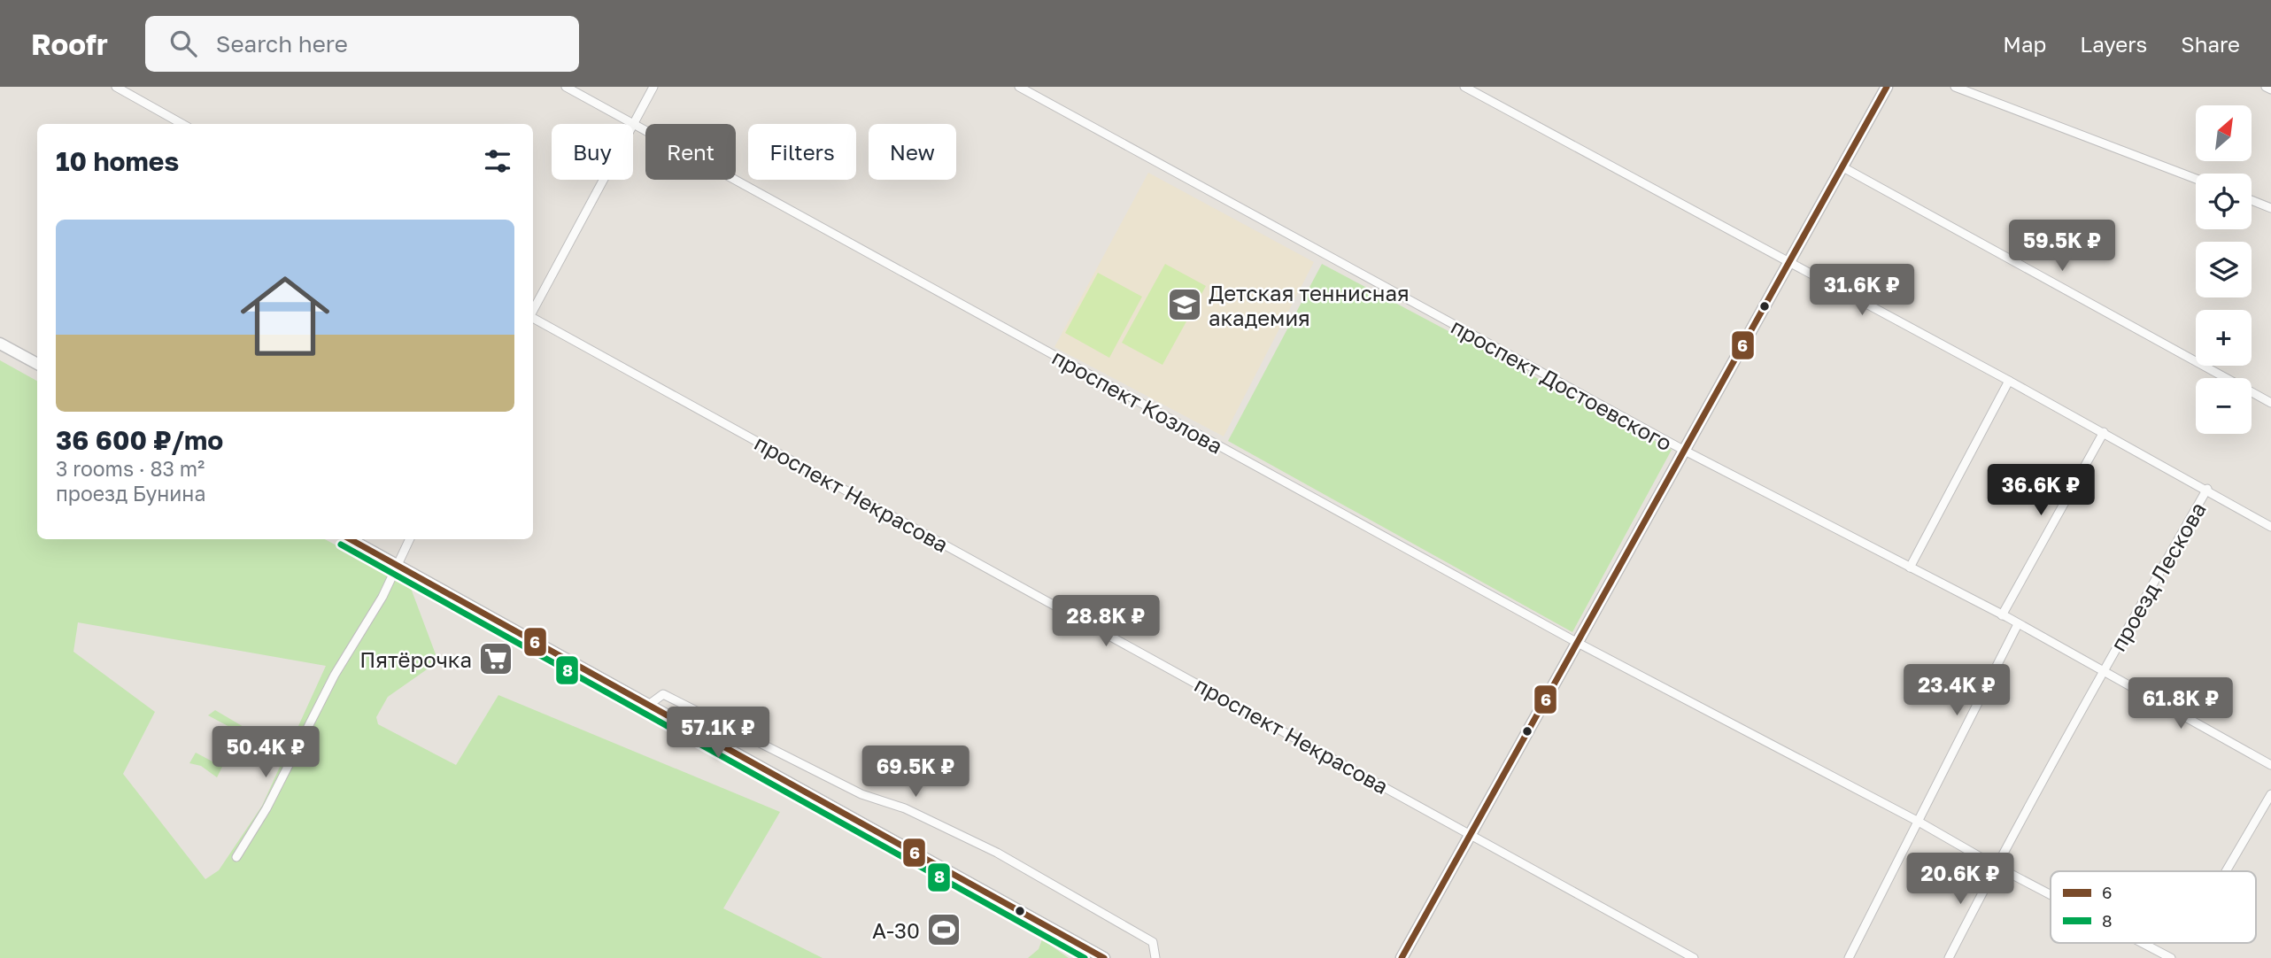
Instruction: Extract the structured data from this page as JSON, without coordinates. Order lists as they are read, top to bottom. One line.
{"streets":{"street":["проспект Достоевского","проспект Козлова","проспект Некрасова","проезд Лескова"]},"crossings":[["проспект Достоевского","проезд Лескова"],["проспект Козлова","проезд Лескова"]],"places":{"school or university":["Детская теннисная академия"],"supermarket":["Пятёрочка"],"sports":["А-30"]},"lines":["transit line 6","transit line 8"],"legend":["6","8"],"north":"top right","page":{"header":"Roofr","search":"Search here","nav":["Map","Layers","Share"],"map_buttons":["+","−"],"chip":["Buy","Rent","Filters","New"],"heading":"10 homes","list":[{"name":"36 600 ₽/mo","note":"3 rooms · 83 m² · проезд Бунина"}],"price":["59.5K ₽","31.6K ₽","36.6K ₽","28.8K ₽","23.4K ₽","61.8K ₽","57.1K ₽","50.4K ₽","69.5K ₽","20.6K ₽"]}}
